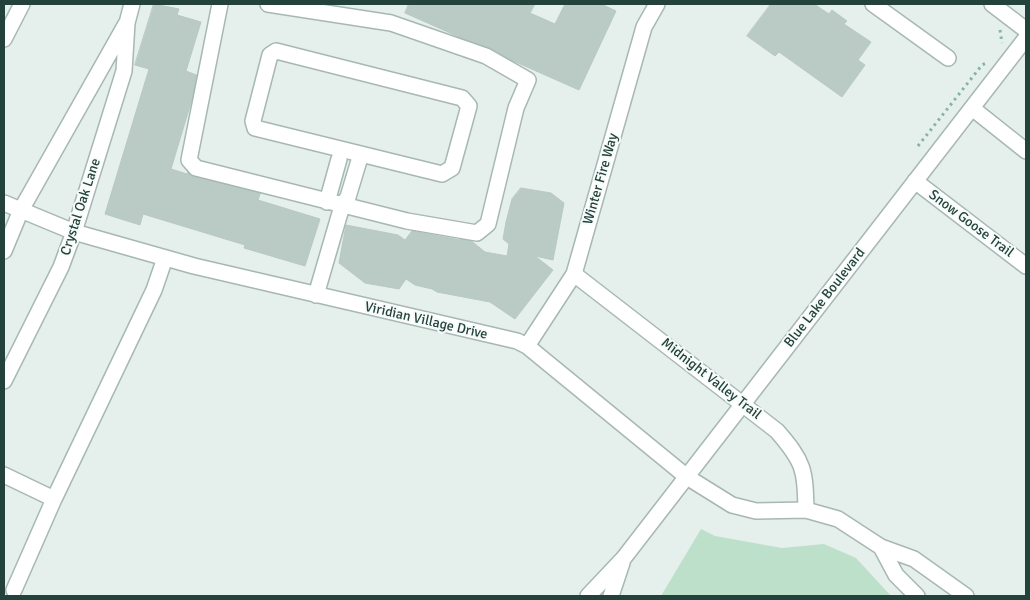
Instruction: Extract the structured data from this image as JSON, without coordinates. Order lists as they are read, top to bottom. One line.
{"streets":{"street":["Winter Fire Way","Crystal Oak Lane","Snow Goose Trail","Blue Lake Boulevard","Viridian Village Drive","Midnight Valley Trail"]},"crossings":[["Winter Fire Way","Viridian Village Drive"],["Winter Fire Way","Midnight Valley Trail"],["Crystal Oak Lane","Viridian Village Drive"],["Snow Goose Trail","Blue Lake Boulevard"],["Blue Lake Boulevard","Viridian Village Drive"],["Blue Lake Boulevard","Midnight Valley Trail"],["Viridian Village Drive","Midnight Valley Trail"]]}
